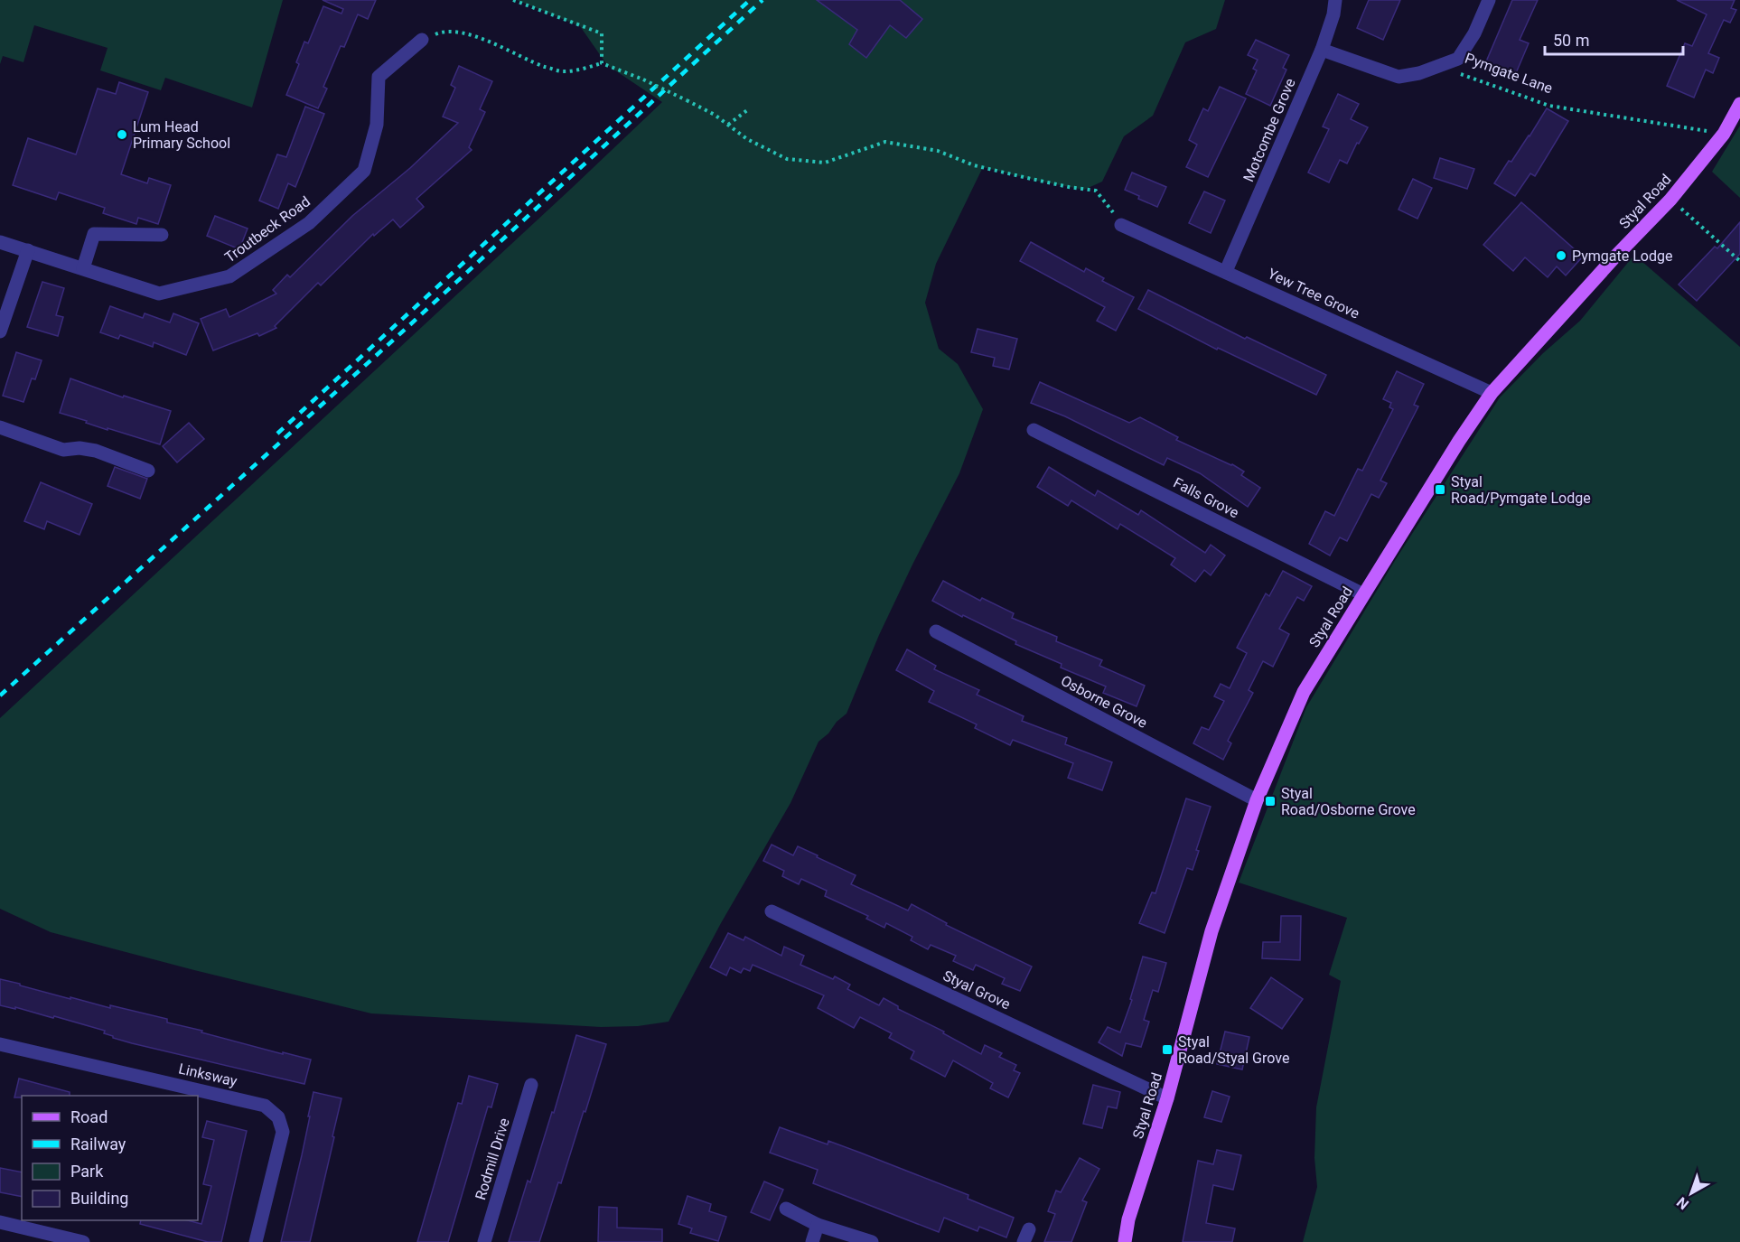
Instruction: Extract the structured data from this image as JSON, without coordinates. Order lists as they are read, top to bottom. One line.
{"streets":{"main road":["Styal Road"],"street":["Motcombe Grove","Troutbeck Road","Yew Tree Grove","Falls Grove","Osborne Grove","Styal Grove","Linksway","Rodmill Drive"],"path":["Pymgate Lane"]},"crossings":[["Pymgate Lane","Styal Road"],["Motcombe Grove","Yew Tree Grove"],["Styal Road","Yew Tree Grove"],["Styal Road","Falls Grove"],["Styal Road","Osborne Grove"],["Styal Road","Styal Grove"]],"places":{"other":["Lum Head Primary School","Pymgate Lodge"],"transit":["Styal Road/Pymgate Lodge","Styal Road/Osborne Grove","Styal Road/Styal Grove"]},"legend":["Road","Railway","Park","Building"],"scale_bar":"50 m","north":"bottom left"}
